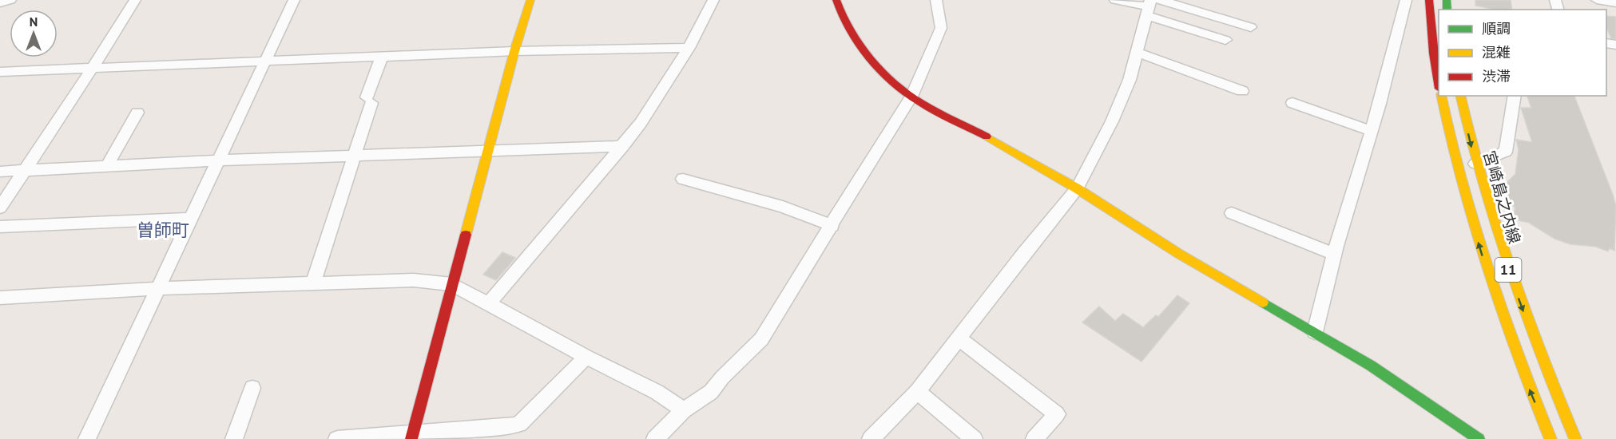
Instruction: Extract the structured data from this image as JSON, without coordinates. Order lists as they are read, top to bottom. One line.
{"streets":{"street":["宮崎島之内線","11"]},"districts":["曽師町"],"legend":["順調","混雑","渋滞"],"north":"top"}
